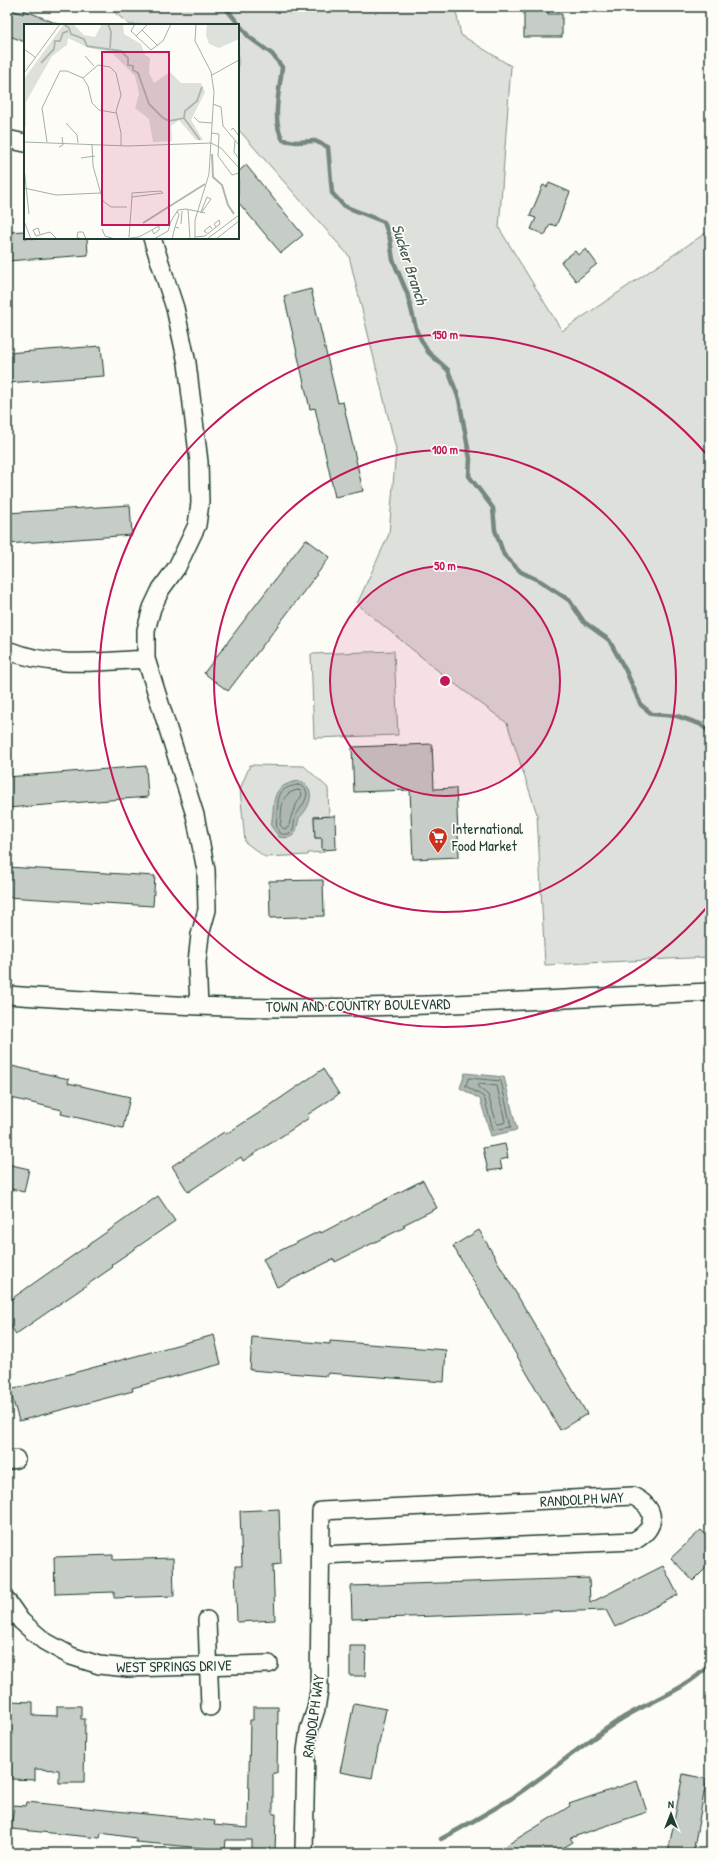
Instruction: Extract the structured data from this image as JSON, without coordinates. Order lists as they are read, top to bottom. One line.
{"streets":{"street":["TOWN AND COUNTRY BOULEVARD","RANDOLPH WAY","WEST SPRINGS DRIVE"]},"water":["Sucker Branch"],"places":{"supermarket":["International Food Market"]},"north":"top","rings":["150 m","100 m","50 m"]}
